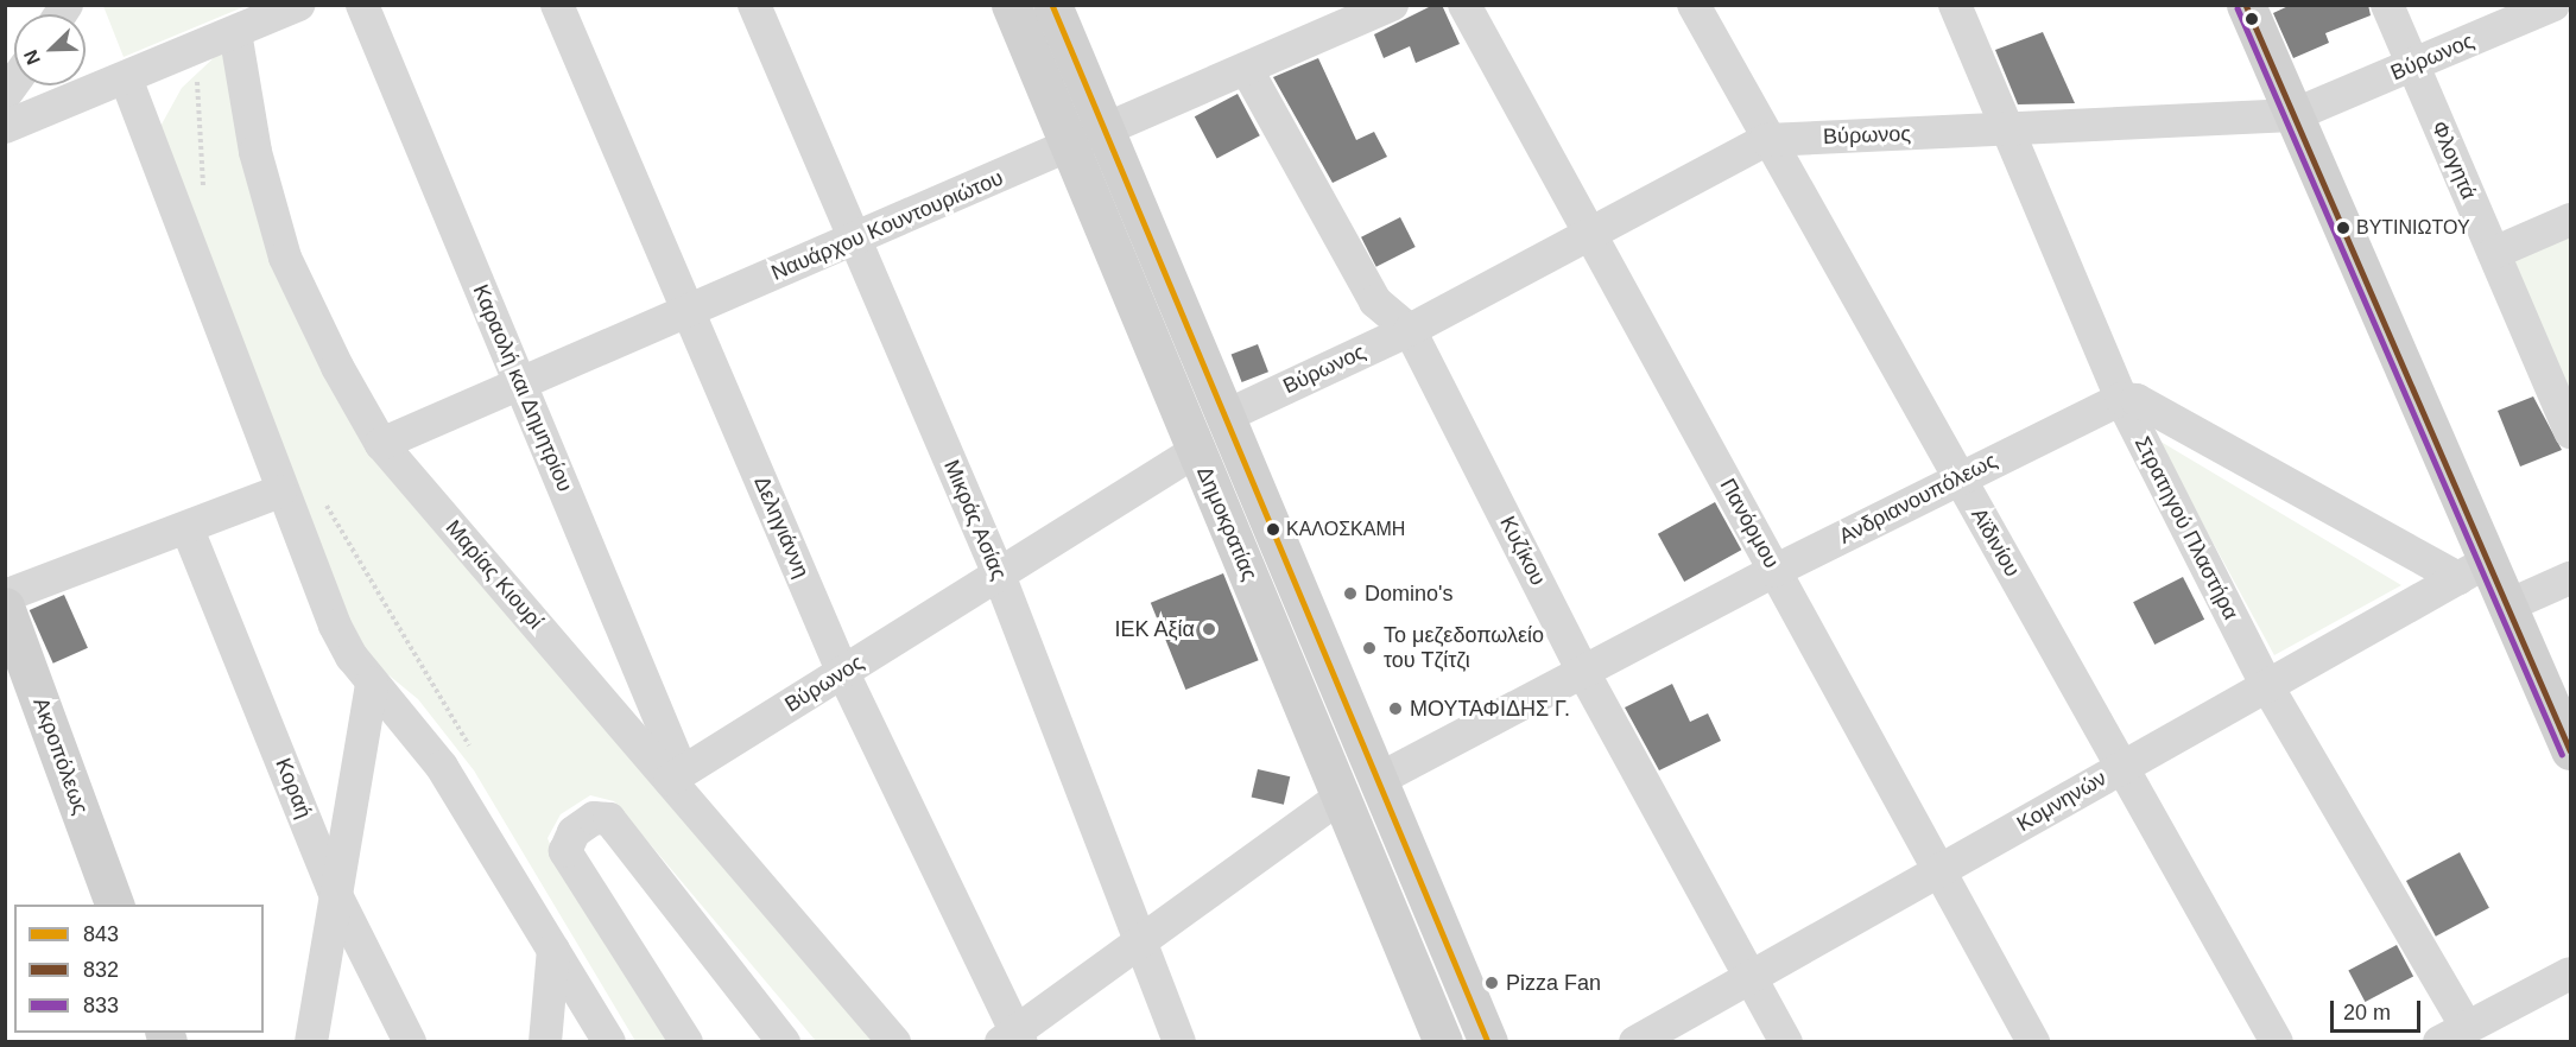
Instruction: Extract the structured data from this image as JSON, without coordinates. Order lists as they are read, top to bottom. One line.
{"streets":{"main road":["Δημοκρατίας","Ακροπόλεως"],"street":["Βύρωνος","Φλογητά","Ναυάρχου Κουντουριώτου","Καραολή και Δημητρίου","Ανδριανουπόλεως","Μικράς Ασίας","Πανόρμου","Δεληγιάννη","Στρατηγού Πλαστήρα","Αϊδινίου","Κυζίκου","Μαρίας Κιουρί","Κοραή","Κομνηνών"]},"crossings":[["Βύρωνος","Φλογητά"],["Βύρωνος","Καραολή και Δημητρίου"],["Βύρωνος","Μικράς Ασίας"],["Βύρωνος","Δημοκρατίας"],["Βύρωνος","Πανόρμου"],["Βύρωνος","Δεληγιάννη"],["Βύρωνος","Στρατηγού Πλαστήρα"],["Βύρωνος","Αϊδινίου"],["Βύρωνος","Κυζίκου"],["Βύρωνος","Μαρίας Κιουρί"],["Ναυάρχου Κουντουριώτου","Καραολή και Δημητρίου"],["Ναυάρχου Κουντουριώτου","Μικράς Ασίας"],["Ναυάρχου Κουντουριώτου","Δημοκρατίας"],["Ναυάρχου Κουντουριώτου","Δεληγιάννη"],["Ναυάρχου Κουντουριώτου","Κυζίκου"],["Ναυάρχου Κουντουριώτου","Μαρίας Κιουρί"],["Καραολή και Δημητρίου","Μαρίας Κιουρί"],["Ανδριανουπόλεως","Δημοκρατίας"],["Ανδριανουπόλεως","Πανόρμου"],["Ανδριανουπόλεως","Στρατηγού Πλαστήρα"],["Ανδριανουπόλεως","Αϊδινίου"],["Ανδριανουπόλεως","Κυζίκου"],["Πανόρμου","Κομνηνών"],["Στρατηγού Πλαστήρα","Κομνηνών"],["Αϊδινίου","Κομνηνών"],["Κυζίκου","Κομνηνών"]],"places":["ΒΥΤΙΝΙΩΤΟΥ","ΚΑΛΟΣΚΑΜΗ","Domino's","ΙΕΚ Αξία","Το μεζεδοπωλείο του Τζίτζι","ΜΟΥΤΑΦΙΔΗΣ Γ.","Pizza Fan"],"lines":["transit line 843","transit line 832","transit line 833"],"legend":["843","832","833"],"scale_bar":"20 m","north":"bottom left"}
